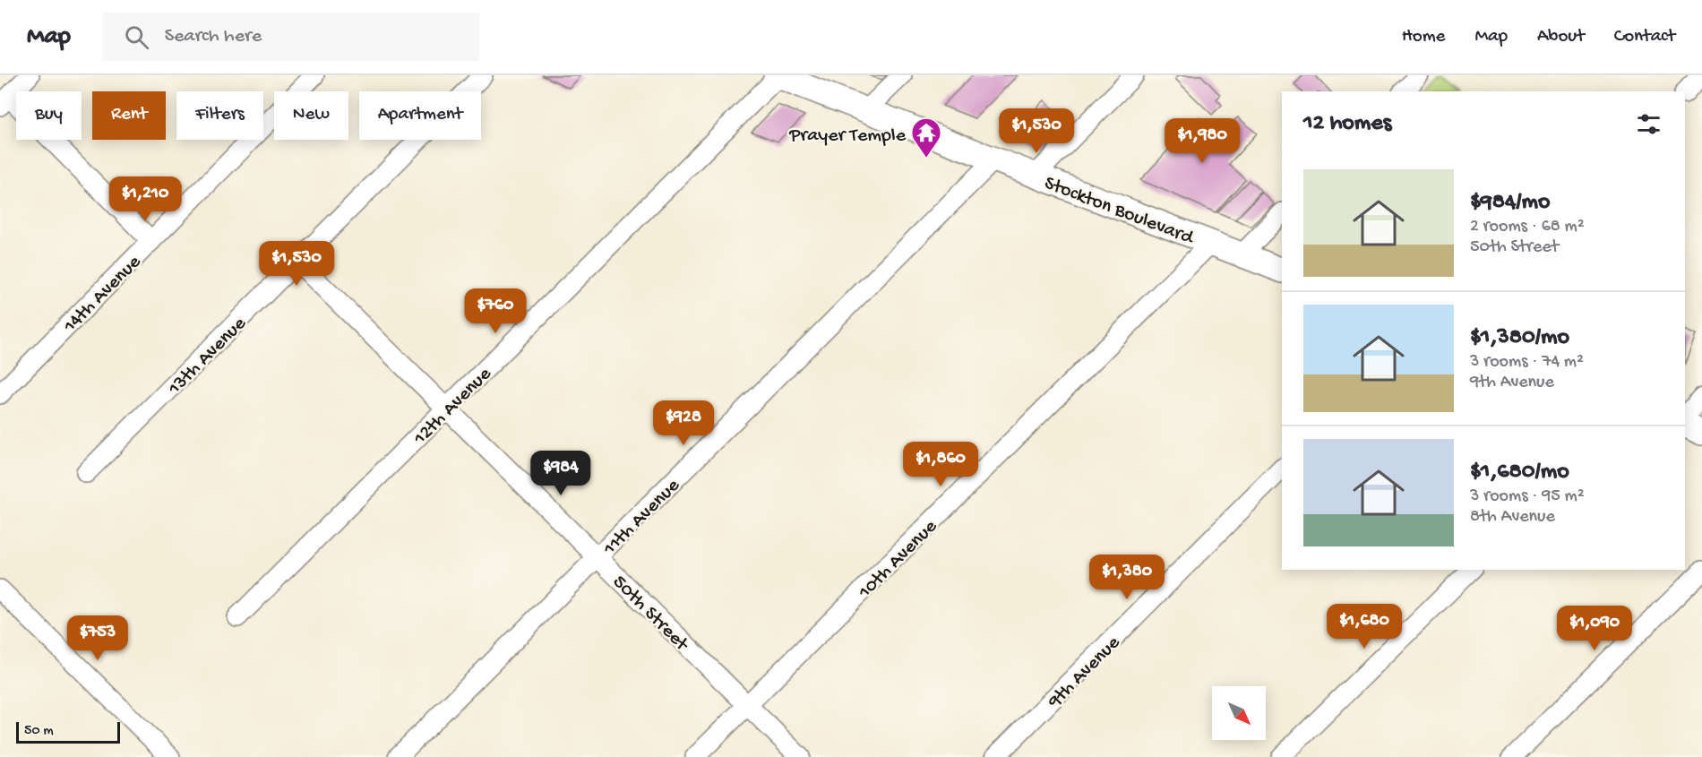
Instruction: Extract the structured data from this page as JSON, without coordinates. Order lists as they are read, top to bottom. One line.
{"streets":{"main road":["Stockton Boulevard"],"street":["14th Avenue","13th Avenue","12th Avenue","11th Avenue","10th Avenue","50th Street","9th Avenue"]},"crossings":[["Stockton Boulevard","12th Avenue"],["Stockton Boulevard","11th Avenue"],["Stockton Boulevard","10th Avenue"],["13th Avenue","50th Street"],["12th Avenue","50th Street"],["11th Avenue","50th Street"],["10th Avenue","50th Street"]],"places":{"temple":["Prayer Temple"]},"scale_bar":"50 m","north":"bottom right","page":{"header":"Map","search":"Search here","nav":["Home","Map","About","Contact"],"chip":["Buy","Rent","Filters","New","Apartment"],"heading":"12 homes","price":["$1,530","$1,980","$1,210","$1,530","$760","$928","$1,860","$984","$1,380","$1,680","$1,090","$753"],"list":[{"name":"$984/mo","note":"2 rooms · 68 m² · 50th Street"},{"name":"$1,380/mo","note":"3 rooms · 74 m² · 9th Avenue"},{"name":"$1,680/mo","note":"3 rooms · 95 m² · 8th Avenue"}],"scale":"50 m"}}
